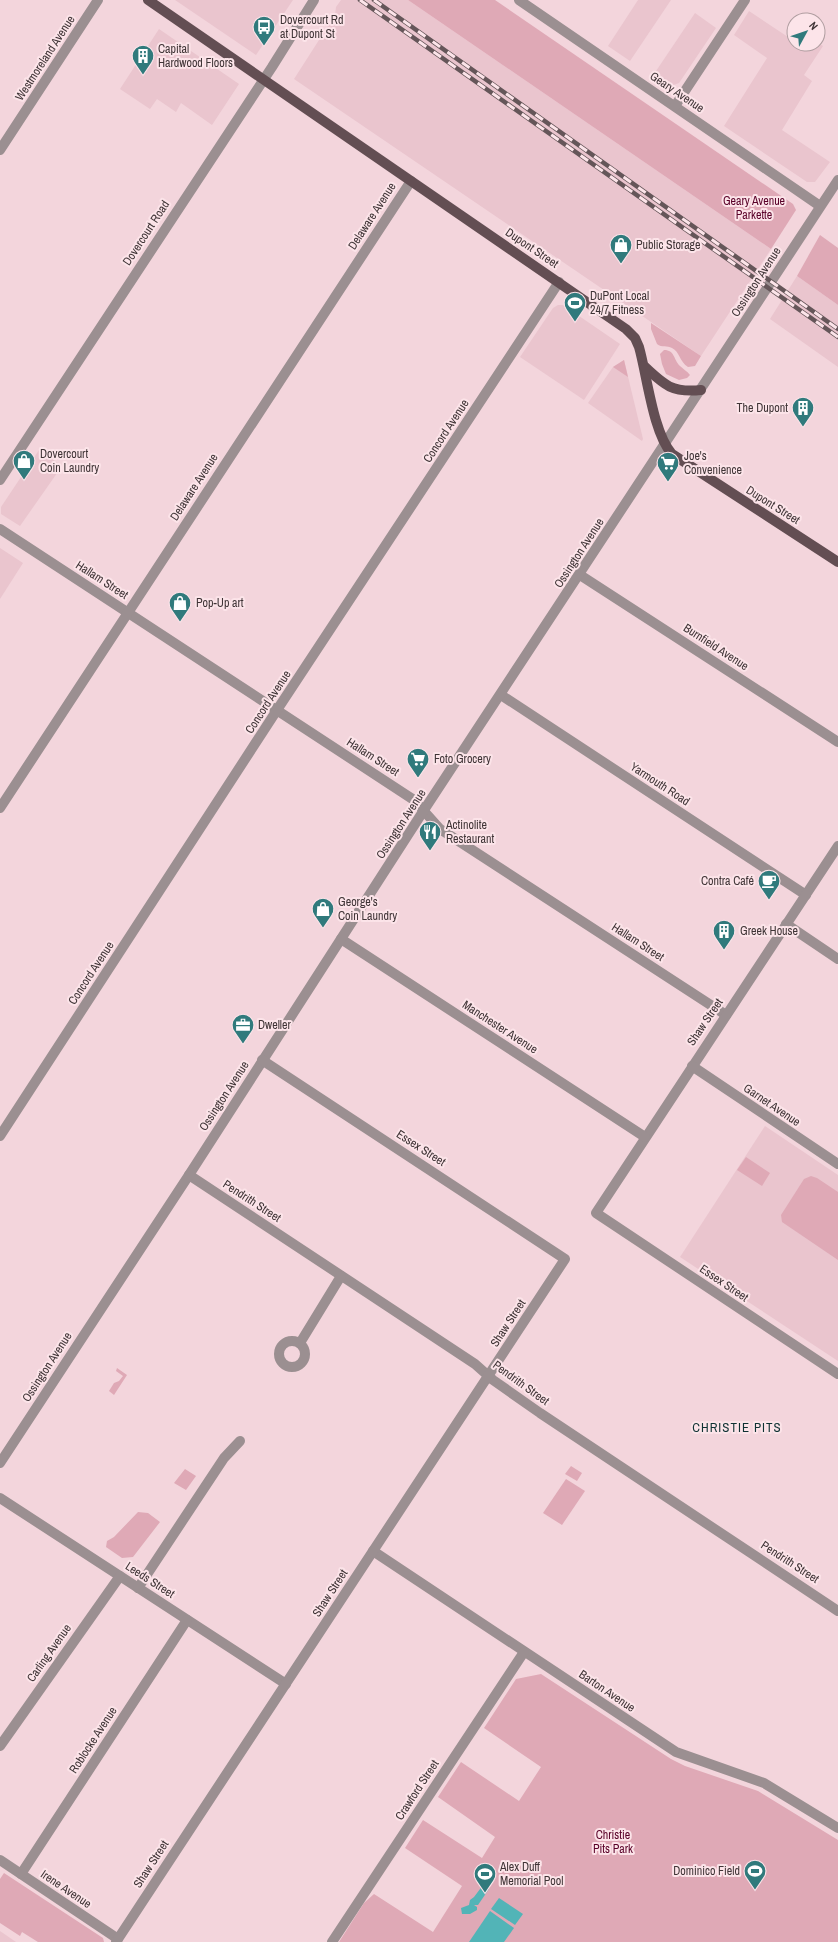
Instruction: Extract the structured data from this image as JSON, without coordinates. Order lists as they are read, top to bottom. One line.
{"streets":{"main road":["Dupont Street"],"street":["Westmoreland Avenue","Geary Avenue","Delaware Avenue","Dovercourt Road","Ossington Avenue","Concord Avenue","Hallam Street","Burnfield Avenue","Yarmouth Road","Shaw Street","Manchester Avenue","Garnet Avenue","Essex Street","Pendrith Street","Leeds Street","Carling Avenue","Barton Avenue","Roblocke Avenue","Crawford Street","Irene Avenue"]},"crossings":[["Geary Avenue","Ossington Avenue"],["Delaware Avenue","Dupont Street"],["Delaware Avenue","Hallam Street"],["Dovercourt Road","Dupont Street"],["Dupont Street","Ossington Avenue"],["Dupont Street","Concord Avenue"],["Ossington Avenue","Hallam Street"],["Ossington Avenue","Burnfield Avenue"],["Ossington Avenue","Yarmouth Road"],["Ossington Avenue","Manchester Avenue"],["Ossington Avenue","Essex Street"],["Ossington Avenue","Pendrith Street"],["Concord Avenue","Hallam Street"],["Hallam Street","Shaw Street"],["Yarmouth Road","Shaw Street"],["Shaw Street","Manchester Avenue"],["Shaw Street","Garnet Avenue"],["Shaw Street","Essex Street"],["Shaw Street","Pendrith Street"],["Shaw Street","Leeds Street"],["Shaw Street","Barton Avenue"],["Shaw Street","Irene Avenue"],["Leeds Street","Carling Avenue"],["Leeds Street","Roblocke Avenue"],["Barton Avenue","Crawford Street"],["Roblocke Avenue","Irene Avenue"]],"districts":["CHRISTIE PITS"],"parks":["Geary Avenue Parkette","Christie Pits Park"],"places":{"bus stop":["Dovercourt Rd at Dupont St"],"building":["Capital Hardwood Floors","The Dupont","Greek House"],"shop":["Public Storage","Dovercourt Coin Laundry","Pop-Up art","George's Coin Laundry"],"sports":["DuPont Local 24/7 Fitness","Dominico Field","Alex Duff Memorial Pool"],"supermarket":["Joe's Convenience","Foto Grocery"],"restaurant":["Actinolite Restaurant"],"cafe":["Contra Café"],"office":["Dweller"]},"north":"top right"}
